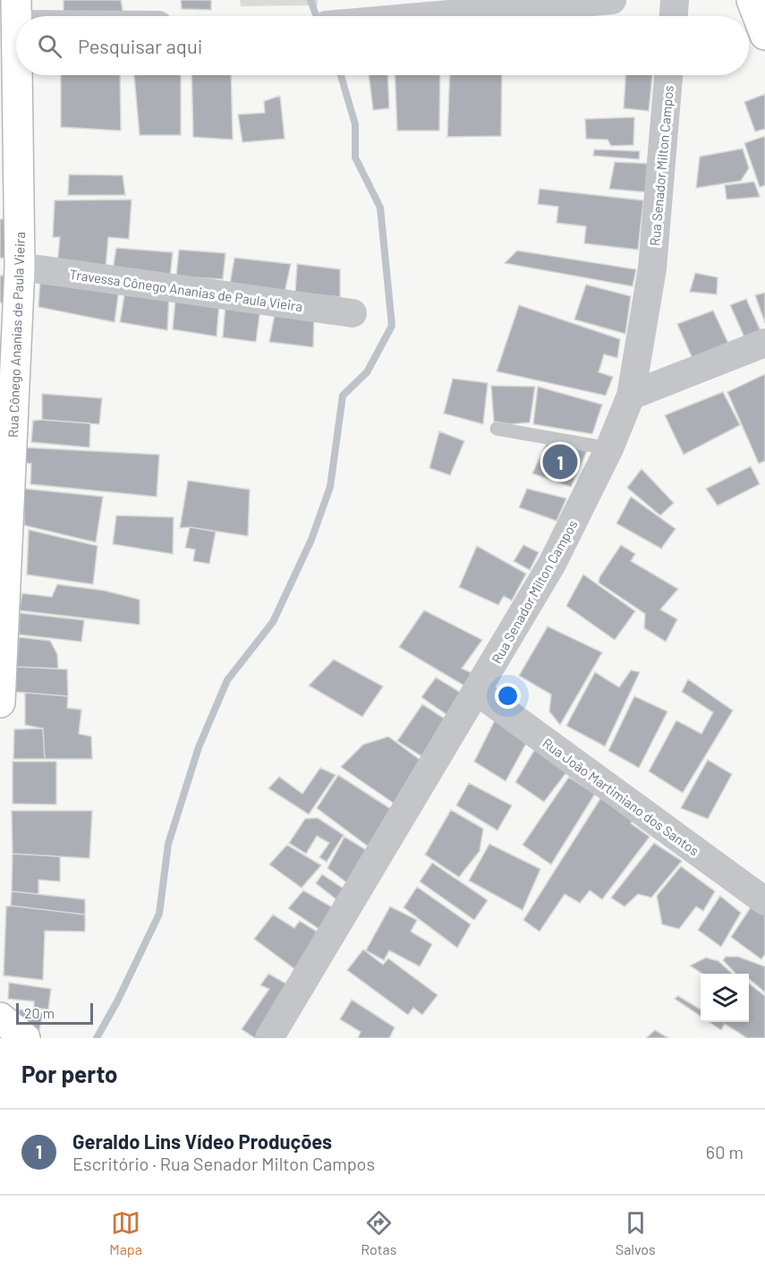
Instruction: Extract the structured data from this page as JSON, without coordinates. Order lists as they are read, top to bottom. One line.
{"streets":{"street":["Rua Senador Milton Campos","Travessa Cônego Ananias de Paula Vieira","Rua Cônego Ananias de Paula Vieira","Rua João Martimiano dos Santos"]},"crossings":[["Rua Senador Milton Campos","Rua João Martimiano dos Santos"],["Travessa Cônego Ananias de Paula Vieira","Rua Cônego Ananias de Paula Vieira"]],"scale_bar":"20 m","page":{"search":"Pesquisar aqui","pins":"1","scale":"20 m","heading":"Por perto","list":[{"mark":"1","name":"Geraldo Lins Vídeo Produções","note":"Escritório · Rua Senador Milton Campos","value":"60 m"}],"nav":["Mapa","Rotas","Salvos"]}}
